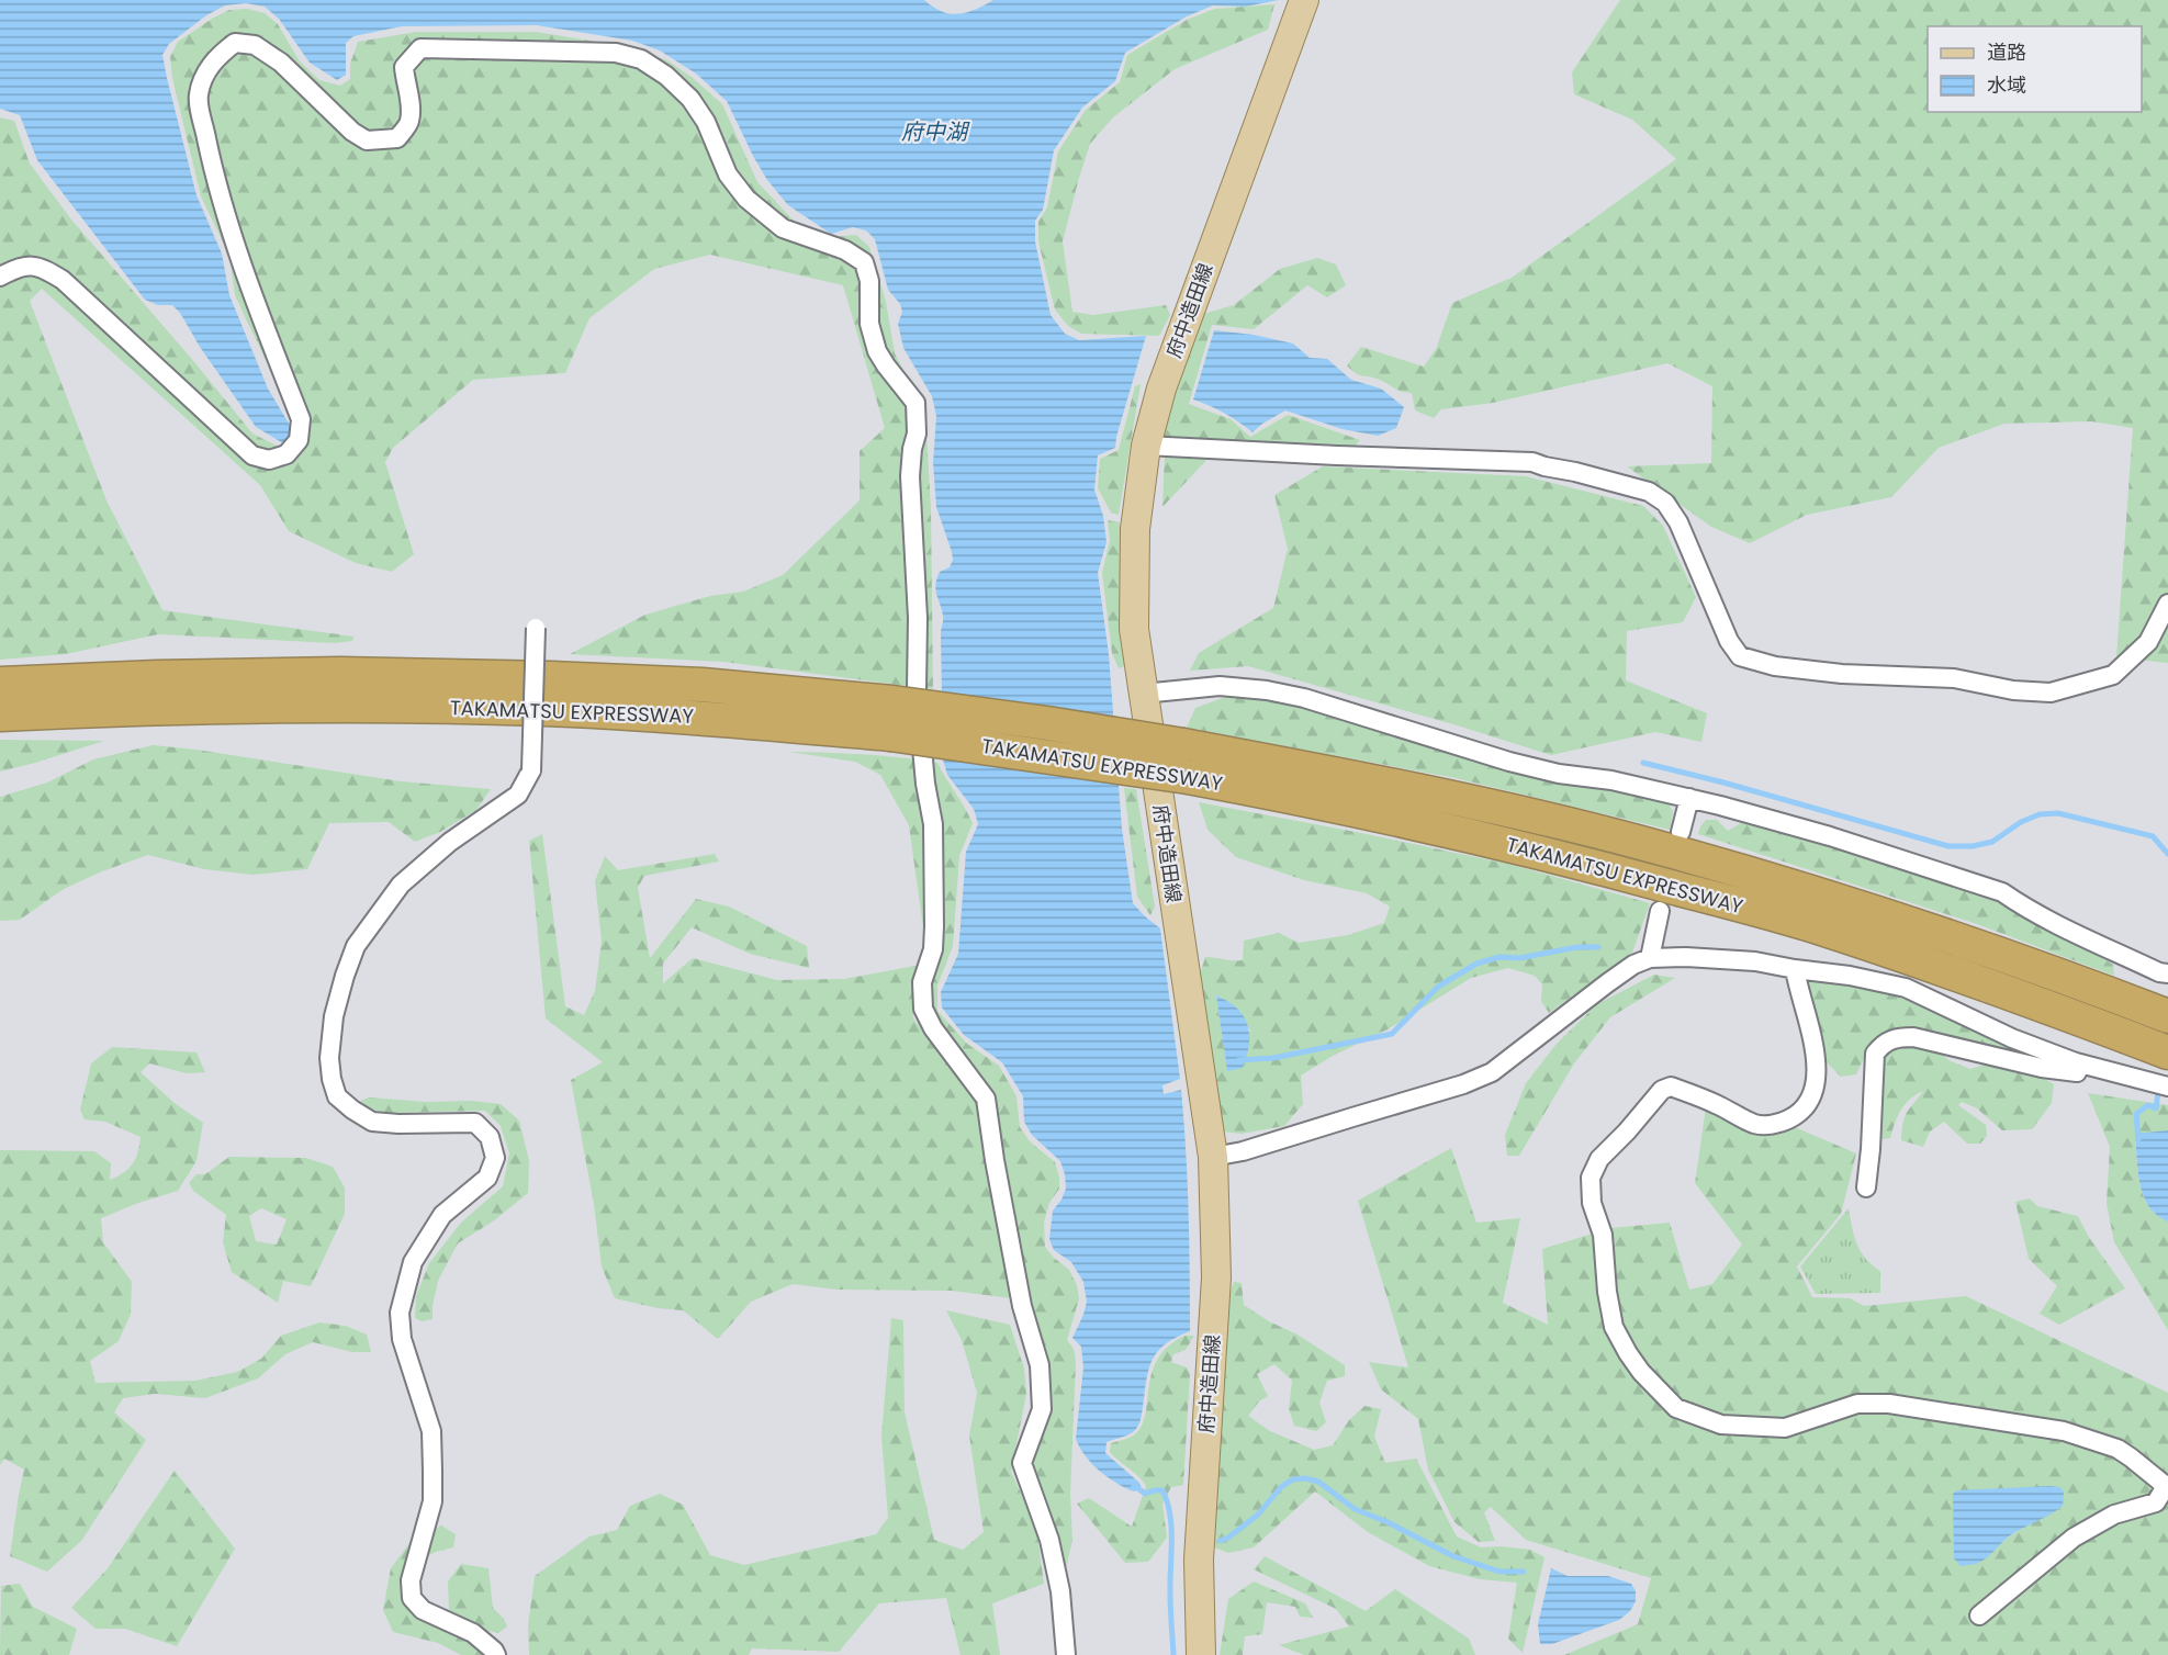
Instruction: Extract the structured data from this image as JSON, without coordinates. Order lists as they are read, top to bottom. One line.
{"streets":{"highway":["TAKAMATSU EXPRESSWAY"],"main road":["府中造田線"]},"water":["府中湖"],"legend":["道路","水域"]}
